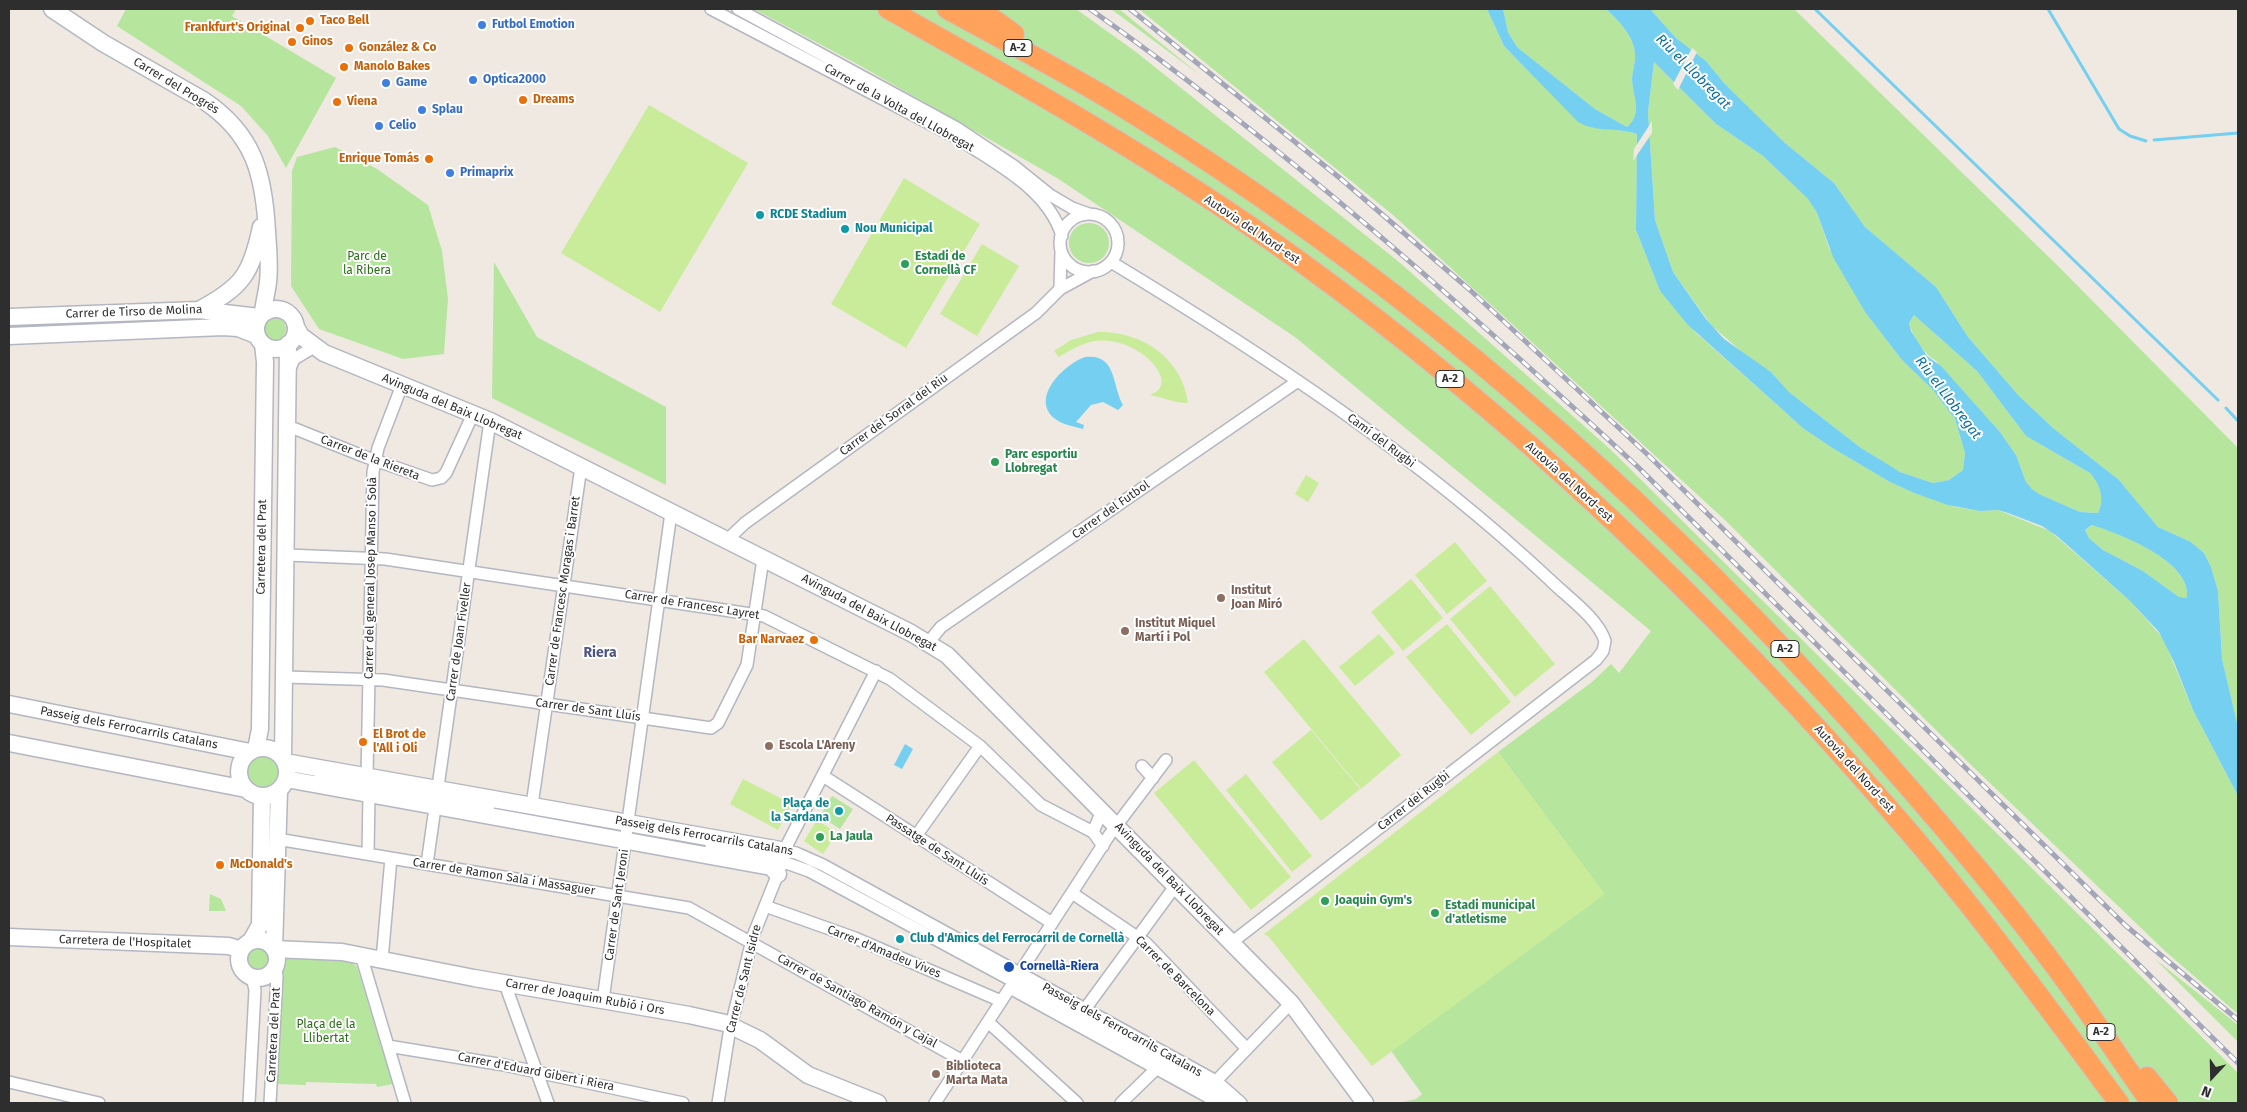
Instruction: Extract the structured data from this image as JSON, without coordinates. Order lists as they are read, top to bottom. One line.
{"streets":{"highway":["A-2","Autovia del Nord-est"],"main road":["Carrer del Progrés","Carrer de Tirso de Molina","Avinguda del Baix Llobregat","Carretera del Prat","Passeig dels Ferrocarrils Catalans","Carretera de l'Hospitalet","Carrer de Joaquim Rubió i Ors"],"street":["Carrer de la Volta del Llobregat","Carrer del Sorral del Riu","Camí del Rugbi","Carrer de la Riereta","Carrer del Futbol","Carrer del general Josep Manso i Solà","Carrer de Francesc Moragas i Barret","Carrer de Francesc Layret","Carrer de Joan Fiveller","Carrer de Sant Lluís","Carrer del Rugbi","Passatge de Sant Lluís","Carrer de Ramon Sala i Massaguer","Carrer de Sant Jeroni","Carrer d'Amadeu Vives","Carrer de Barcelona","Carrer de Sant Isidre","Carrer de Santiago Ramón y Cajal","Carrer d'Eduard Gibert i Riera"]},"crossings":[["Carrer del Progrés","Carrer de Tirso de Molina"],["Carrer del Progrés","Avinguda del Baix Llobregat"],["Carrer del Progrés","Carretera del Prat"],["Carrer de la Volta del Llobregat","Carrer del Sorral del Riu"],["Carrer de la Volta del Llobregat","Camí del Rugbi"],["Carrer de Tirso de Molina","Avinguda del Baix Llobregat"],["Carrer de Tirso de Molina","Carretera del Prat"],["Avinguda del Baix Llobregat","Carrer del Sorral del Riu"],["Avinguda del Baix Llobregat","Carrer de la Riereta"],["Avinguda del Baix Llobregat","Carrer del Futbol"],["Avinguda del Baix Llobregat","Carretera del Prat"],["Avinguda del Baix Llobregat","Carrer del general Josep Manso i Solà"],["Avinguda del Baix Llobregat","Carrer de Francesc Moragas i Barret"],["Avinguda del Baix Llobregat","Carrer de Joan Fiveller"],["Avinguda del Baix Llobregat","Carrer de Sant Lluís"],["Avinguda del Baix Llobregat","Carrer del Rugbi"],["Avinguda del Baix Llobregat","Carrer de Sant Jeroni"],["Carrer del Sorral del Riu","Camí del Rugbi"],["Camí del Rugbi","Carrer del Futbol"],["Camí del Rugbi","Carrer del Rugbi"],["Carrer de la Riereta","Carretera del Prat"],["Carrer de la Riereta","Carrer del general Josep Manso i Solà"],["Carretera del Prat","Carrer de Francesc Layret"],["Carretera del Prat","Carrer de Sant Lluís"],["Carretera del Prat","Passeig dels Ferrocarrils Catalans"],["Carretera del Prat","Carrer de Ramon Sala i Massaguer"],["Carretera del Prat","Carretera de l'Hospitalet"],["Carretera del Prat","Carrer de Joaquim Rubió i Ors"],["Carrer del general Josep Manso i Solà","Carrer de Francesc Layret"],["Carrer del general Josep Manso i Solà","Carrer de Sant Lluís"],["Carrer del general Josep Manso i Solà","Passeig dels Ferrocarrils Catalans"],["Carrer de Francesc Moragas i Barret","Carrer de Francesc Layret"],["Carrer de Francesc Moragas i Barret","Carrer de Sant Lluís"],["Carrer de Francesc Moragas i Barret","Passeig dels Ferrocarrils Catalans"],["Carrer de Francesc Layret","Carrer de Joan Fiveller"],["Carrer de Francesc Layret","Carrer de Sant Lluís"],["Carrer de Francesc Layret","Carrer de Sant Jeroni"],["Carrer de Francesc Layret","Carrer de Sant Isidre"],["Carrer de Joan Fiveller","Carrer de Sant Lluís"],["Carrer de Joan Fiveller","Passeig dels Ferrocarrils Catalans"],["Carrer de Joan Fiveller","Carrer de Ramon Sala i Massaguer"],["Carrer de Sant Lluís","Carrer de Sant Jeroni"],["Passeig dels Ferrocarrils Catalans","Carrer de Sant Jeroni"],["Passeig dels Ferrocarrils Catalans","Carrer de Sant Isidre"],["Passatge de Sant Lluís","Carrer de Sant Isidre"],["Carrer de Ramon Sala i Massaguer","Carrer de Sant Jeroni"],["Carrer de Ramon Sala i Massaguer","Carrer de Sant Isidre"],["Carrer de Ramon Sala i Massaguer","Carrer de Santiago Ramón y Cajal"],["Carrer de Sant Jeroni","Carrer de Joaquim Rubió i Ors"],["Carretera de l'Hospitalet","Carrer de Joaquim Rubió i Ors"],["Carrer d'Amadeu Vives","Carrer de Sant Isidre"],["Carrer de Sant Isidre","Carrer de Joaquim Rubió i Ors"],["Carrer de Sant Isidre","Carrer de Santiago Ramón y Cajal"]],"districts":["Riera"],"water":["Riu el Llobregat"],"parks":["Parc de la Ribera","Plaça de la Llibertat"],"places":["Taco Bell","Futbol Emotion","Frankfurt's Original","Ginos","González & Co","Manolo Bakes","Optica2000","Game","Dreams","Viena","Splau","Celio","Enrique Tomás","Primaprix","RCDE Stadium","Nou Municipal","Estadi de Cornellà CF","Parc esportiu Llobregat","Institut Joan Miró","Institut Miquel Martí i Pol","Bar Narvaez","El Brot de l'All i Oli","Escola L'Areny","Plaça de la Sardana","La Jaula","McDonald's","Joaquin Gym's","Estadi municipal d'atletisme","Club d'Amics del Ferrocarril de Cornellà","Cornellà-Riera","Biblioteca Marta Mata"],"north":"bottom"}
